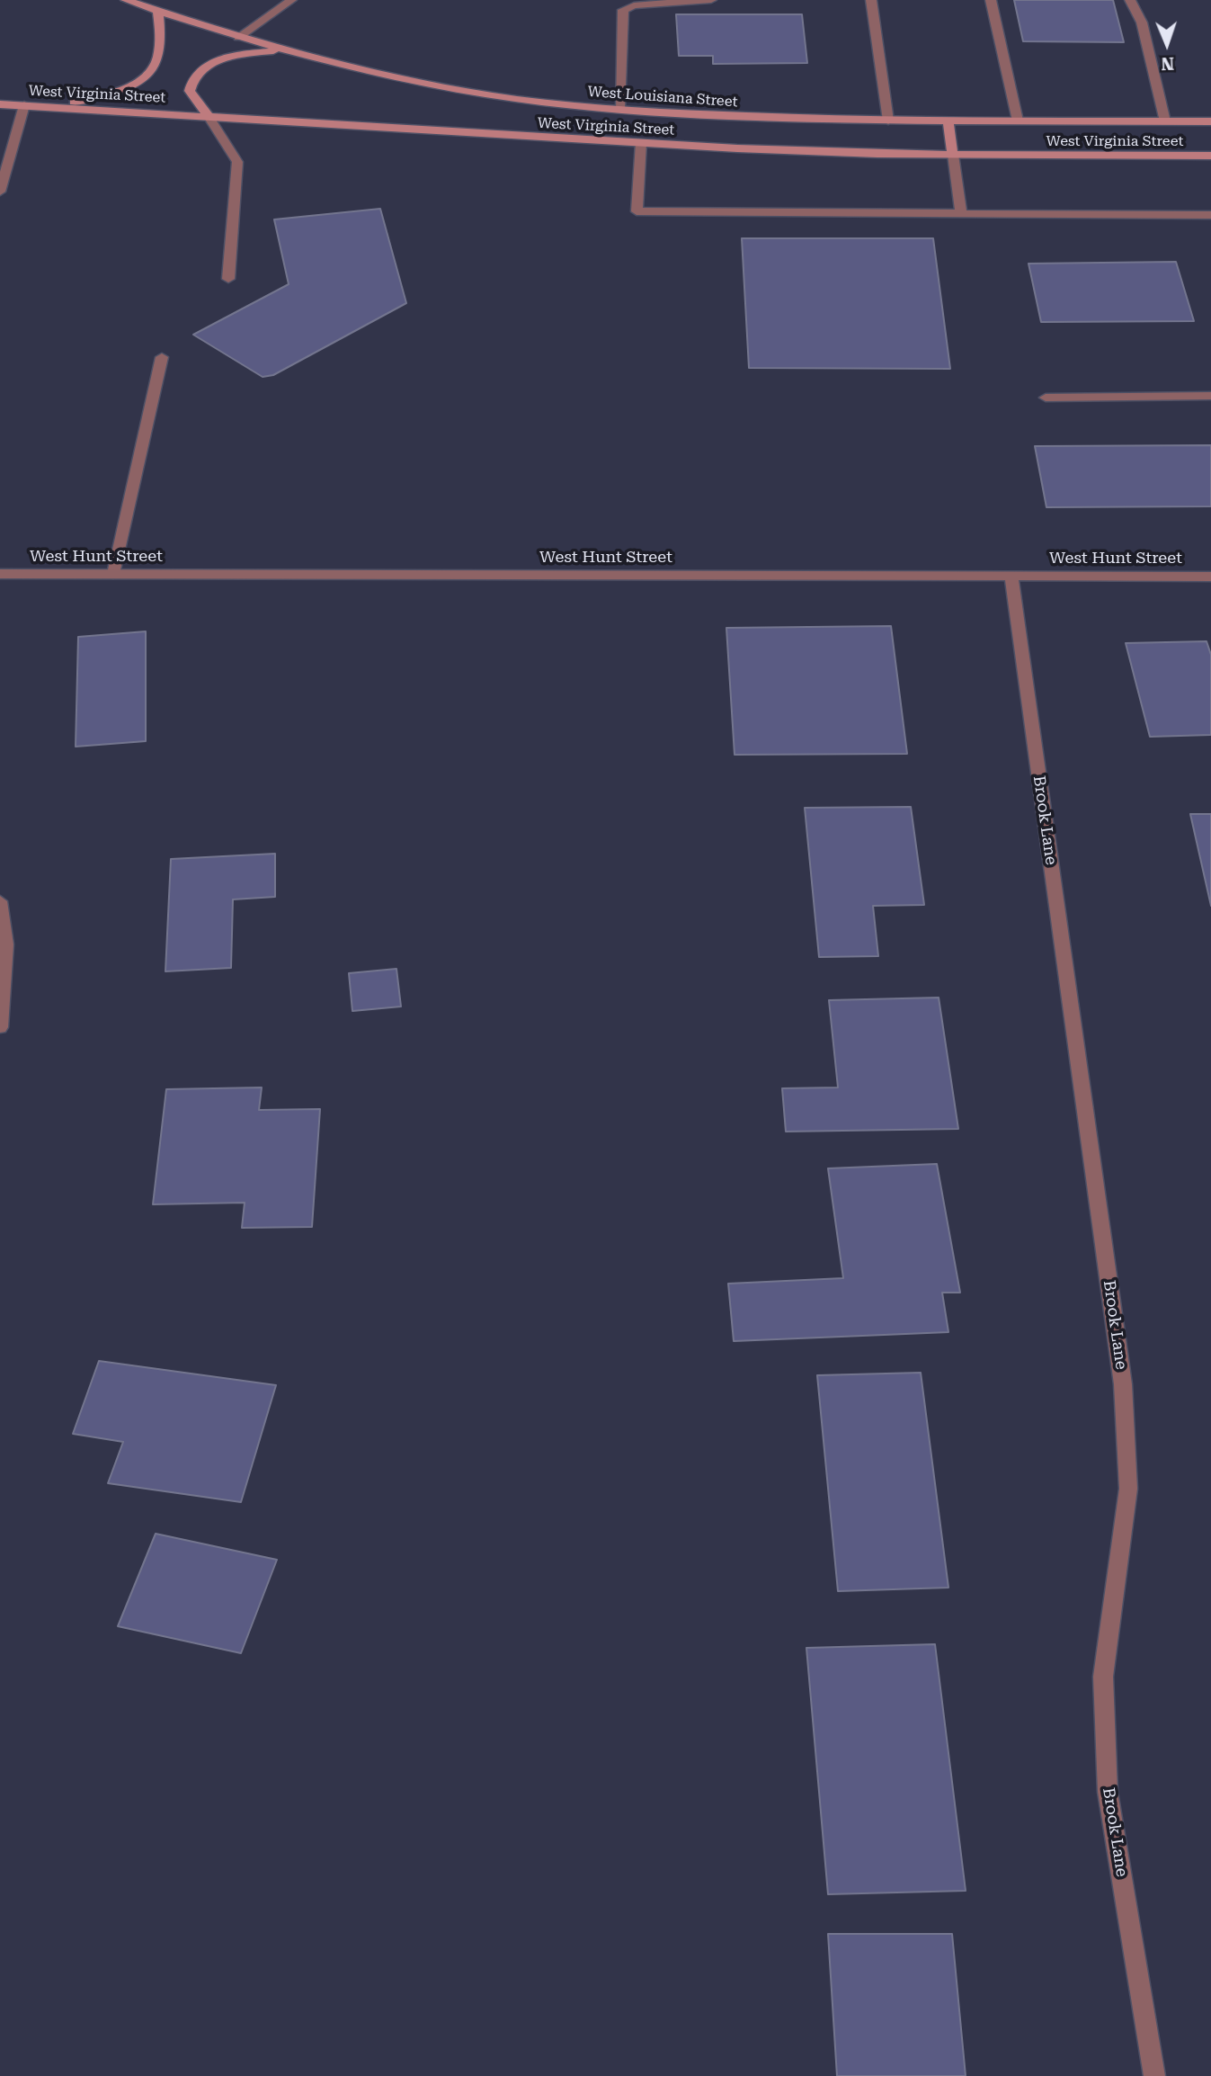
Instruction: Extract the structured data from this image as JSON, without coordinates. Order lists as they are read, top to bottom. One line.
{"streets":{"main road":["West Virginia Street","West Louisiana Street"],"street":["West Hunt Street","Brook Lane"]},"crossings":[["West Hunt Street","Brook Lane"]],"north":"bottom"}
